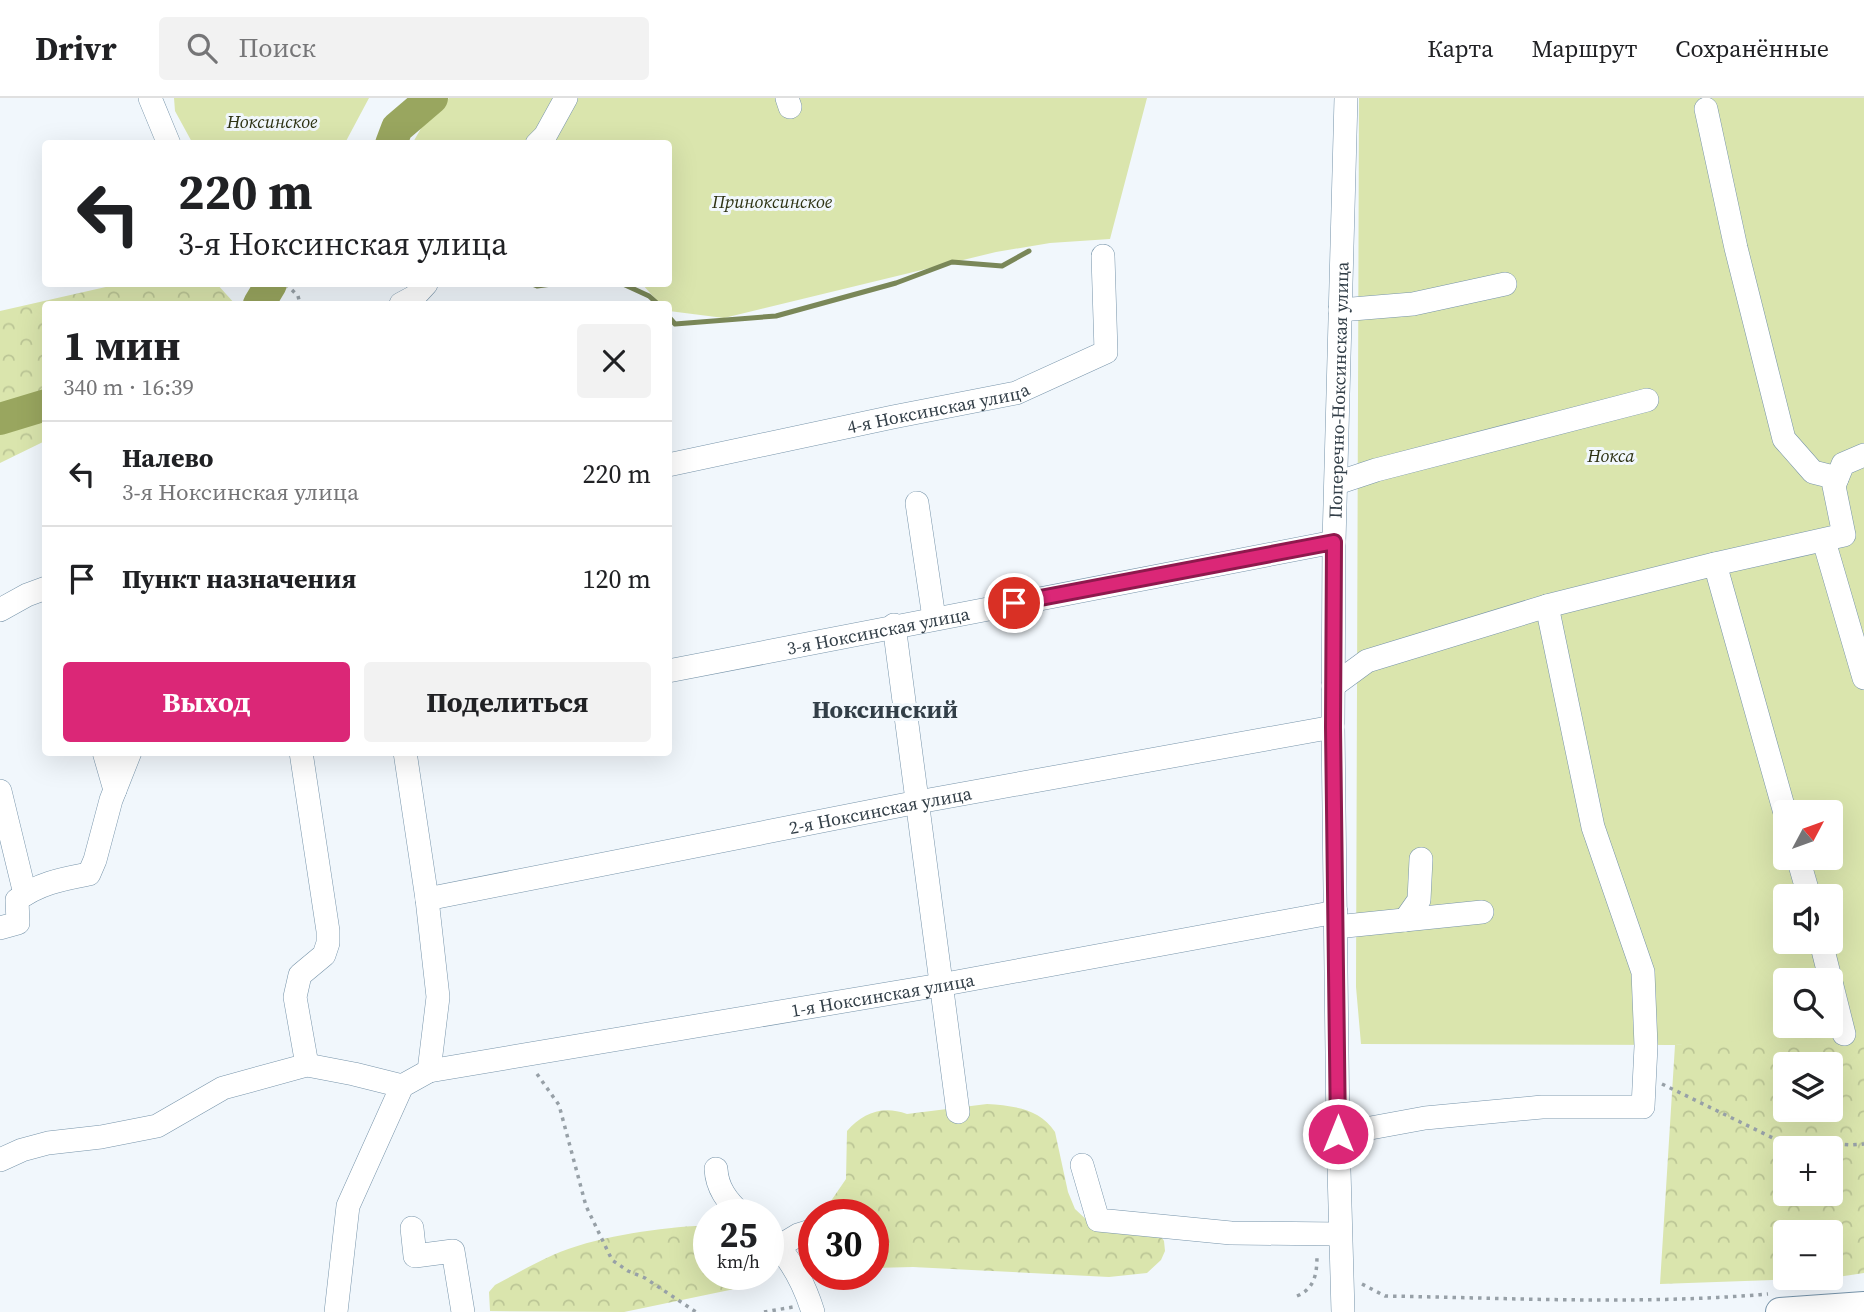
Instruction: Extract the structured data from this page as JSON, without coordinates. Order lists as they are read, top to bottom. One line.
{"streets":{"street":["Поперечно-Ноксинская улица","4-я Ноксинская улица","3-я Ноксинская улица","2-я Ноксинская улица","1-я Ноксинская улица"]},"crossings":[["Поперечно-Ноксинская улица","3-я Ноксинская улица"],["Поперечно-Ноксинская улица","2-я Ноксинская улица"],["Поперечно-Ноксинская улица","1-я Ноксинская улица"]],"districts":["Ноксинский"],"parks":["Ноксинское","Приноксинское","Нокса"],"north":"top right","page":{"header":"Drivr","search":"Поиск","nav":["Карта","Маршрут","Сохранённые"],"turn":["220 m","3-я Ноксинская улица"],"heading":["1 мин","340 m · 16:39"],"list":[{"name":"Налево","note":"3-я Ноксинская улица","value":"220 m"},{"name":"Пункт назначения","value":"120 m"}],"buttons":["Выход","Поделиться"],"map_buttons":["+","−"],"speed":"25 km/h","limit":"30"}}
